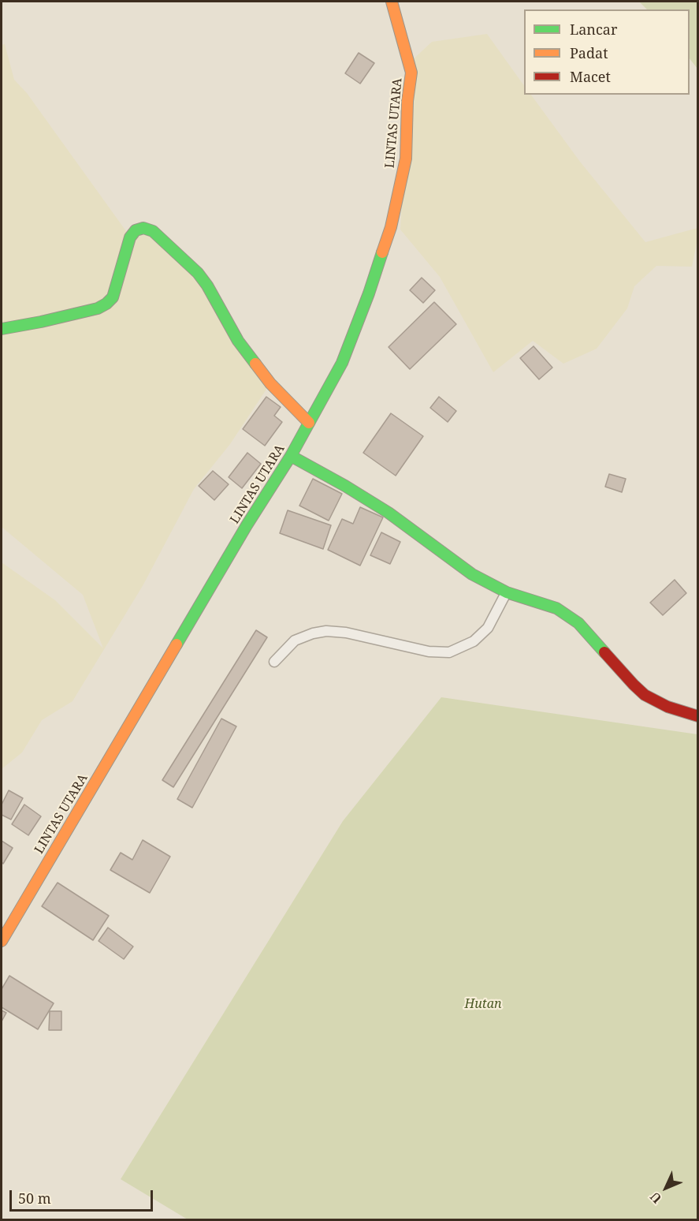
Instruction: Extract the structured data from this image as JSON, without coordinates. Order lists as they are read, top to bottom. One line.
{"streets":{"street":["LINTAS UTARA"]},"parks":["Hutan"],"legend":["Lancar","Padat","Macet"],"scale_bar":"50 m","north":"bottom left"}
